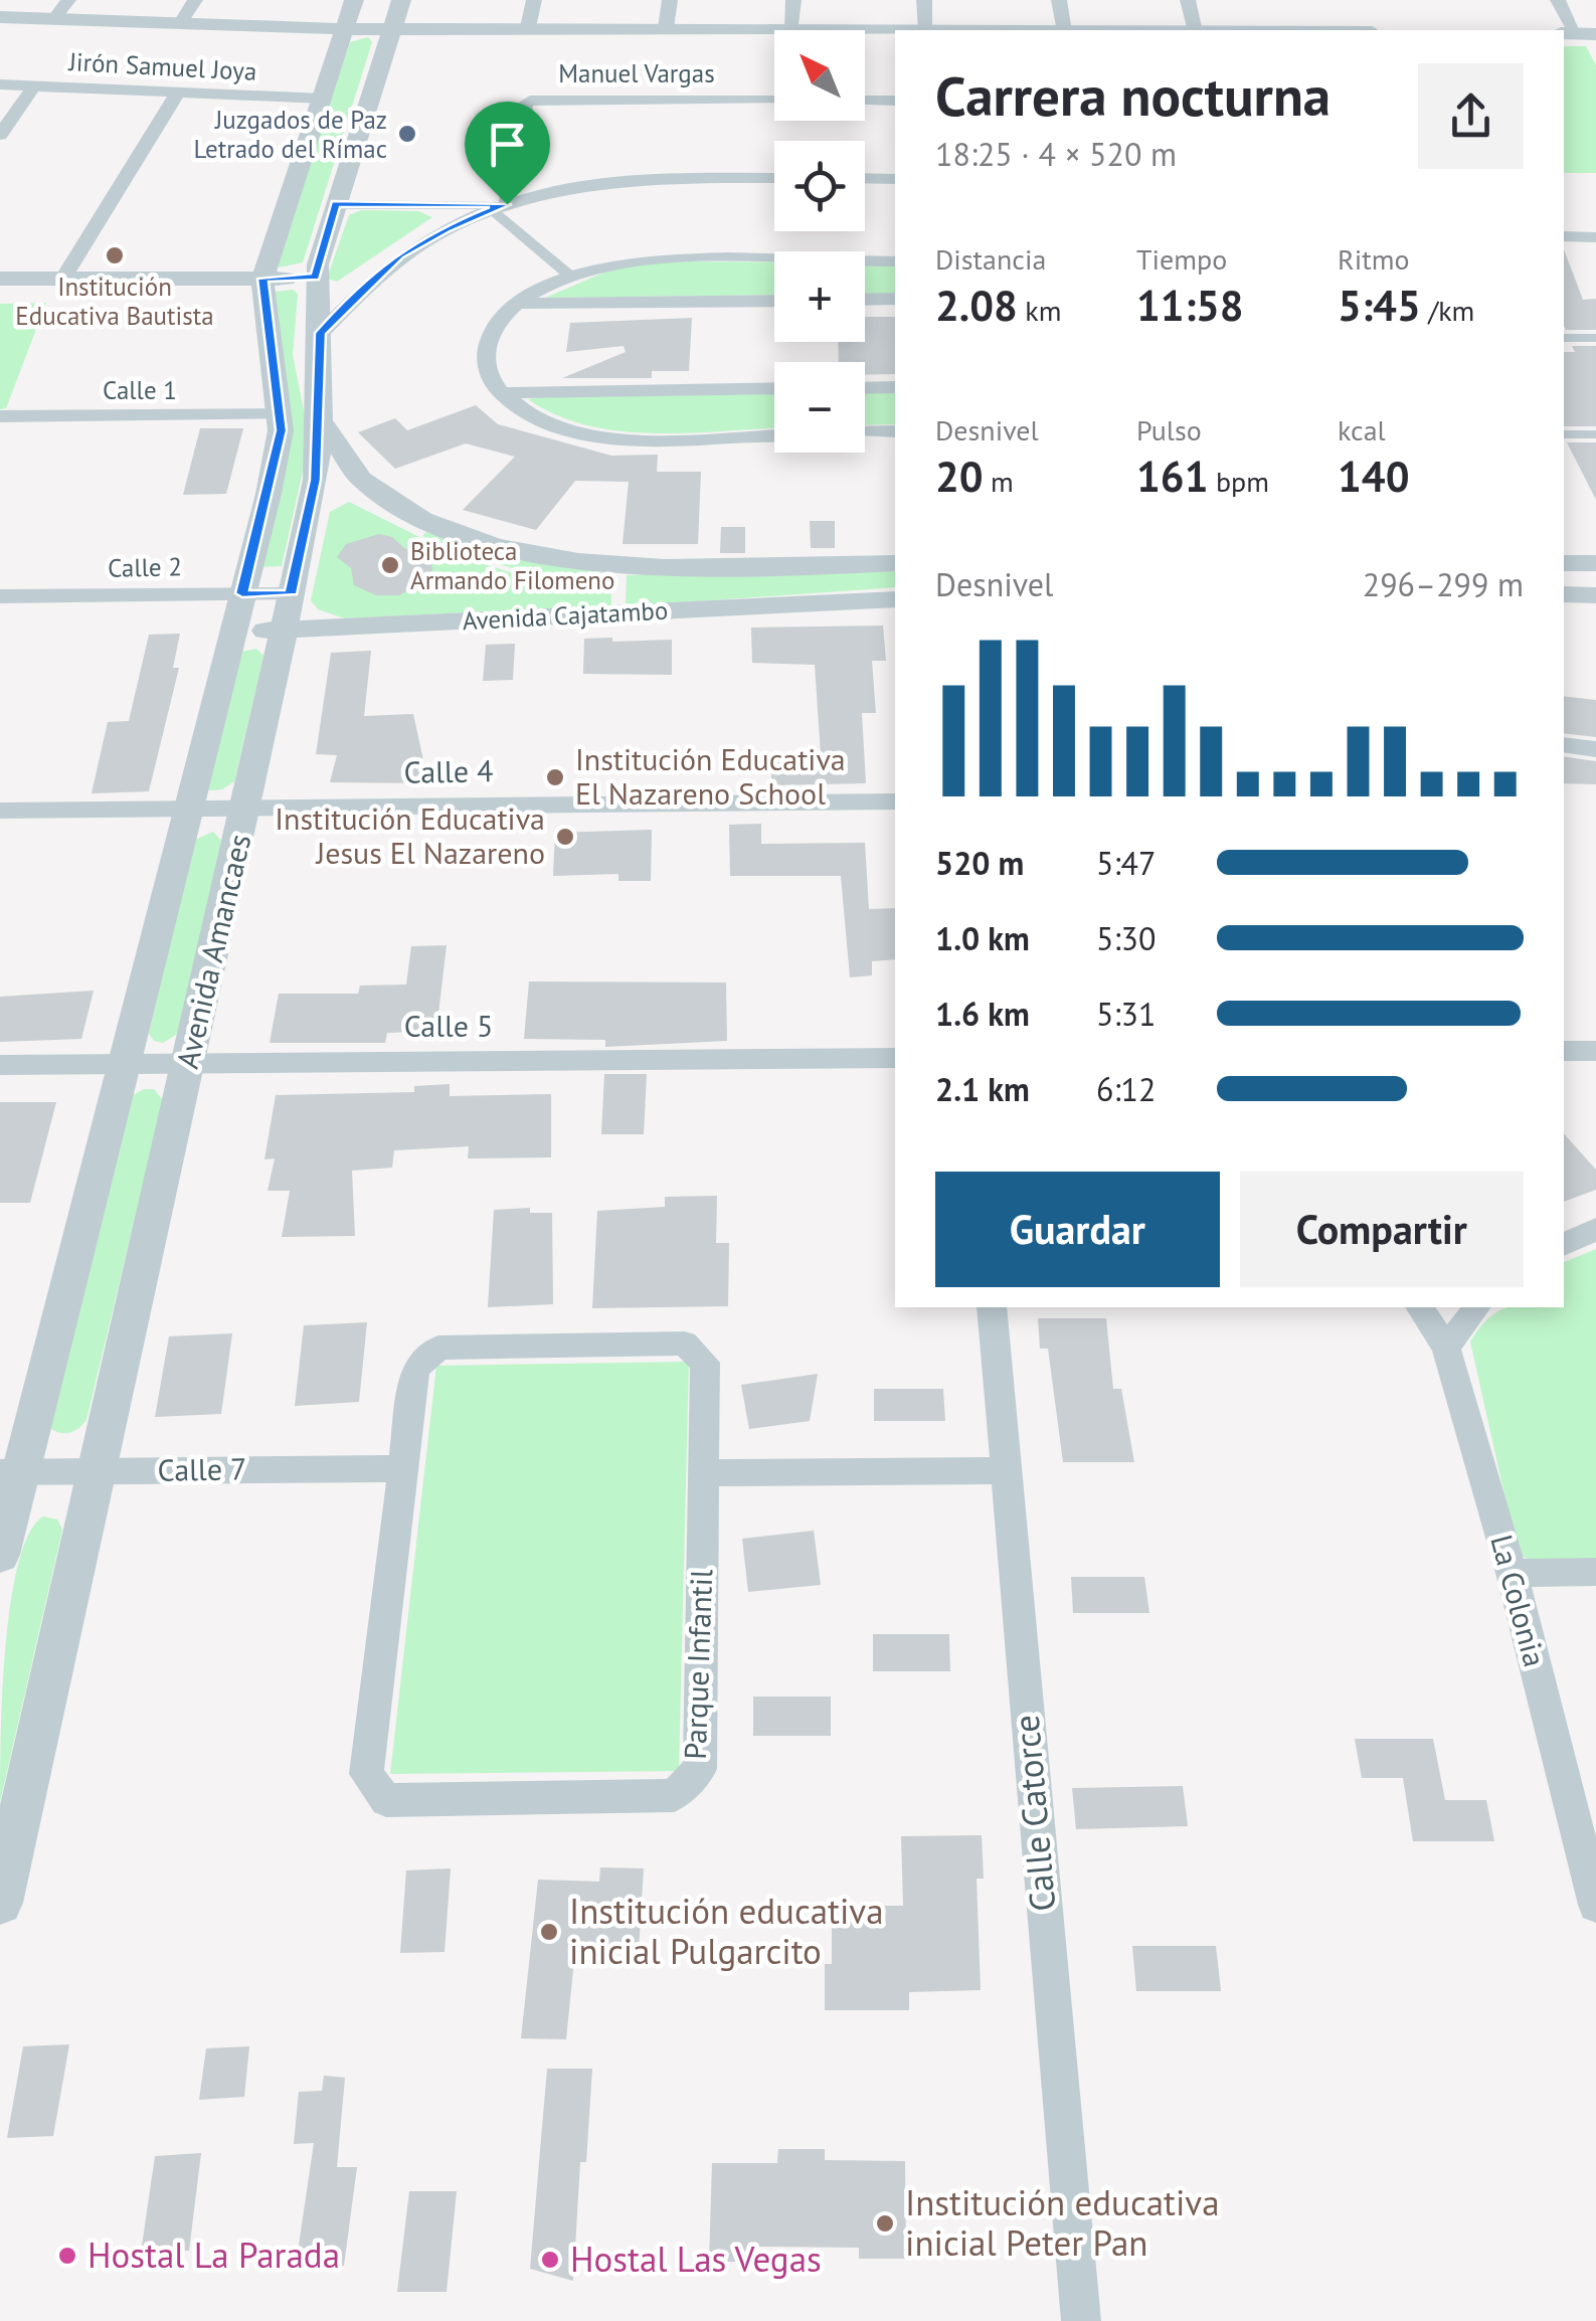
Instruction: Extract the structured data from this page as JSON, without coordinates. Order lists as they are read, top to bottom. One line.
{"streets":{"street":["Jirón Samuel Joya","Manuel Vargas","Calle 1","Calle 2","Avenida Cajatambo","Calle 4","Avenida Amancaes","Calle 5","Calle 7","La Colonia","Parque Infantil","Calle Catorce"]},"crossings":[["Jirón Samuel Joya","Avenida Amancaes"],["Calle 1","Avenida Amancaes"],["Calle 2","Avenida Cajatambo"],["Calle 2","Avenida Amancaes"],["Avenida Cajatambo","Avenida Amancaes"],["Calle 4","Avenida Amancaes"],["Avenida Amancaes","Calle 5"],["Avenida Amancaes","Calle 7"],["Calle 7","Parque Infantil"]],"places":["Juzgados de Paz Letrado del Rímac","Institución Educativa Bautista","Biblioteca Armando Filomeno","Institución Educativa El Nazareno School","Institución Educativa Jesus El Nazareno","Institución educativa inicial Pulgarcito","Institución educativa inicial Peter Pan","Hostal La Parada","Hostal Las Vegas"],"north":"top left","page":{"map_buttons":["+","−"],"heading":["Carrera nocturna","18:25 · 4 × 520 m"],"stats":[["Distancia","2.08 km"],["Tiempo","11:58"],["Ritmo","5:45 /km"],["Desnivel","20 m"],["Pulso","161 bpm"],["kcal","140"]],"chart":["Desnivel","296–299 m"],"list":[{"name":"520 m","note":"5:47"},{"name":"1.0 km","note":"5:30"},{"name":"1.6 km","note":"5:31"},{"name":"2.1 km","note":"6:12"}],"buttons":["Guardar","Compartir"]}}
